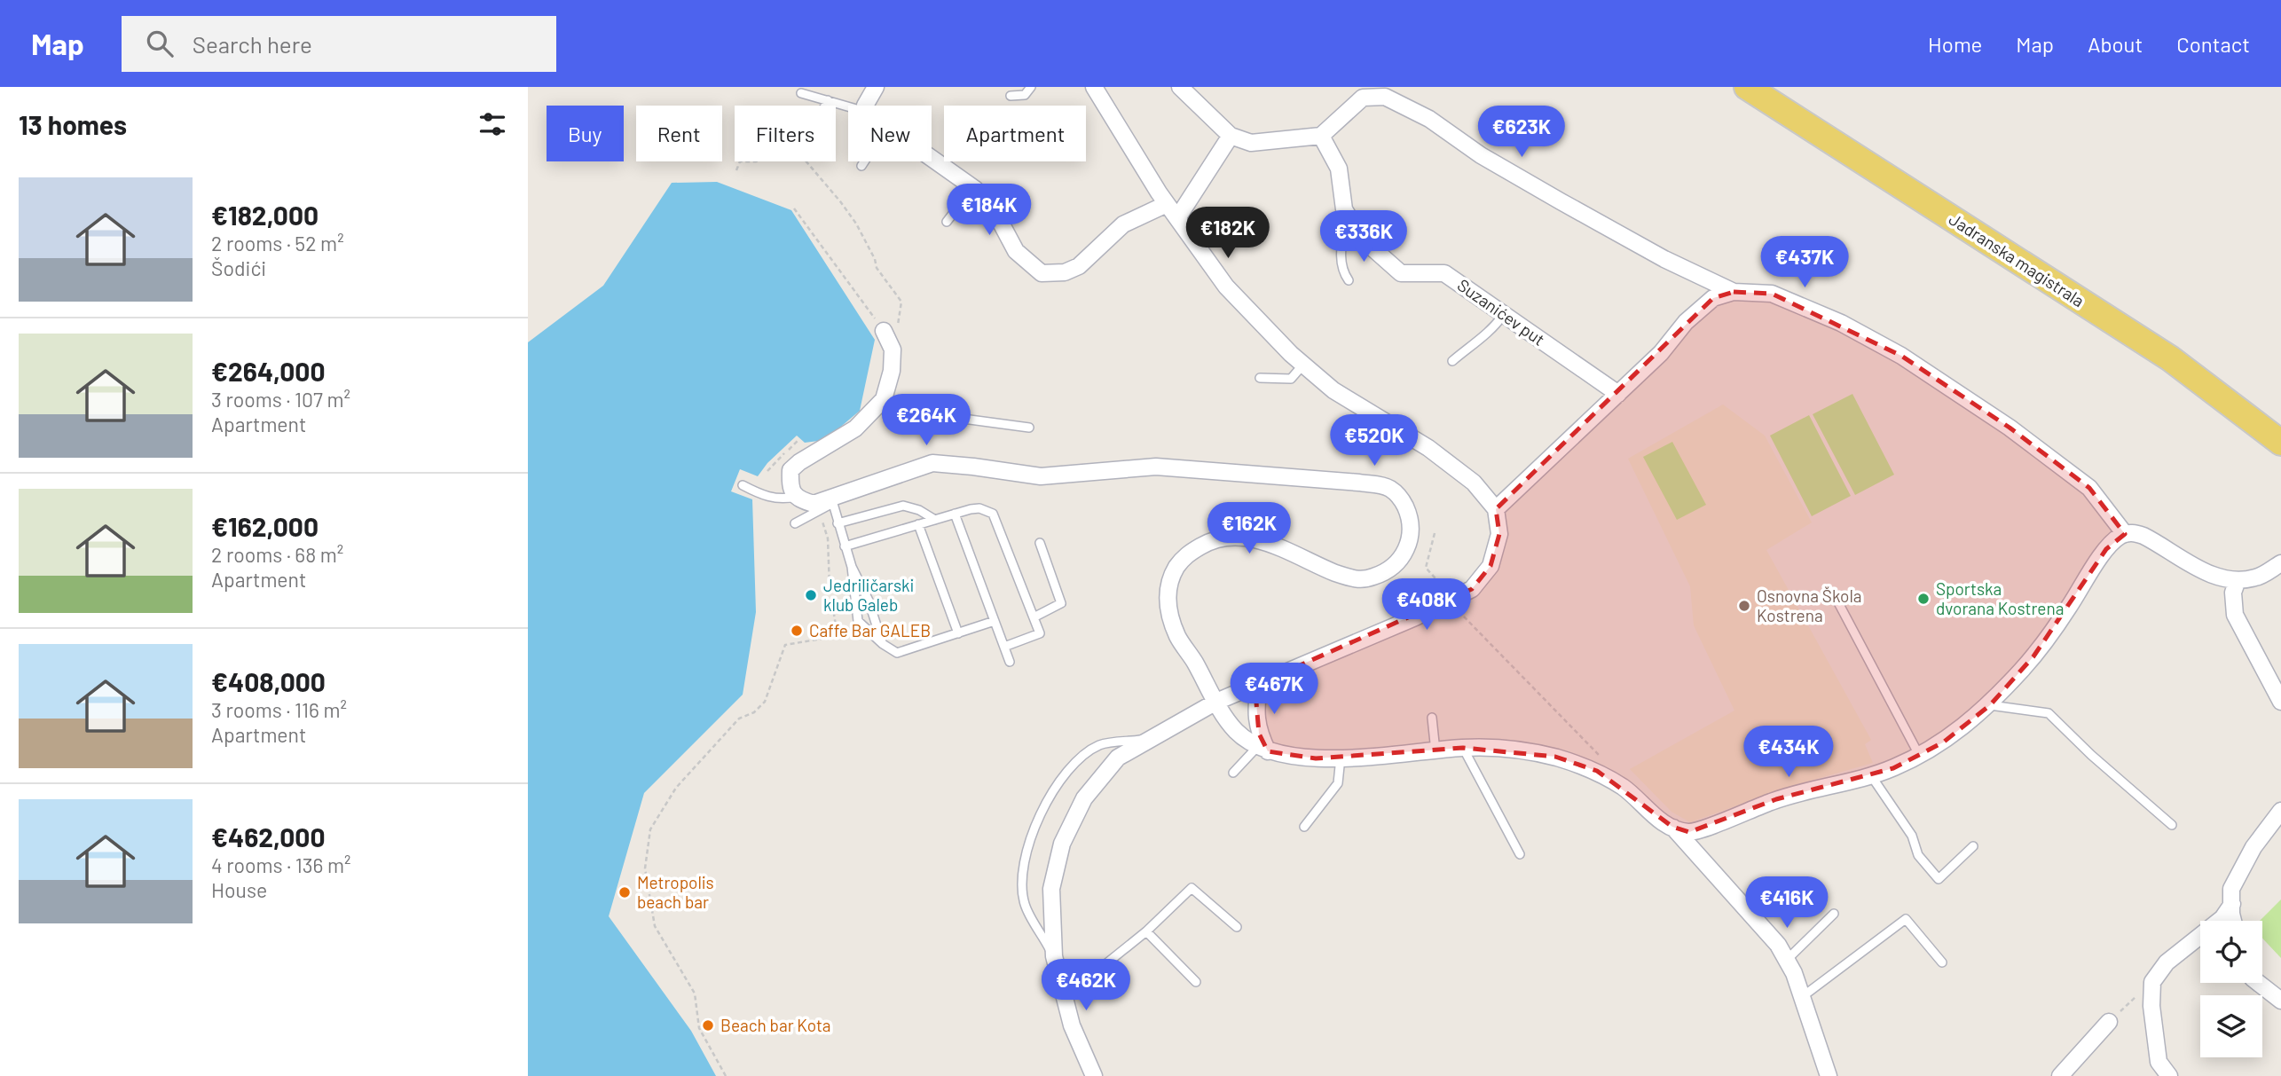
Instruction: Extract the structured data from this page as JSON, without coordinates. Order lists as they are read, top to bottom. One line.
{"streets":{"main road":["Jadranska magistrala"],"street":["Suzanićev put"]},"places":["Jedriličarski klub Galeb","Sportska dvorana Kostrena","Osnovna Škola Kostrena","Caffe Bar GALEB","Metropolis beach bar","Beach bar Kota"],"page":{"header":"Map","search":"Search here","nav":["Home","Map","About","Contact"],"heading":"13 homes","price":["€623K","€184K","€182K","€336K","€437K","€264K","€520K","€162K","€408K","€467K","€434K","€416K","€462K"],"chip":["Buy","Rent","Filters","New","Apartment"],"list":[{"name":"€182,000","note":"2 rooms · 52 m² · Šodići"},{"name":"€264,000","note":"3 rooms · 107 m² · Apartment"},{"name":"€162,000","note":"2 rooms · 68 m² · Apartment"},{"name":"€408,000","note":"3 rooms · 116 m² · Apartment"},{"name":"€462,000","note":"4 rooms · 136 m² · House"}]}}
